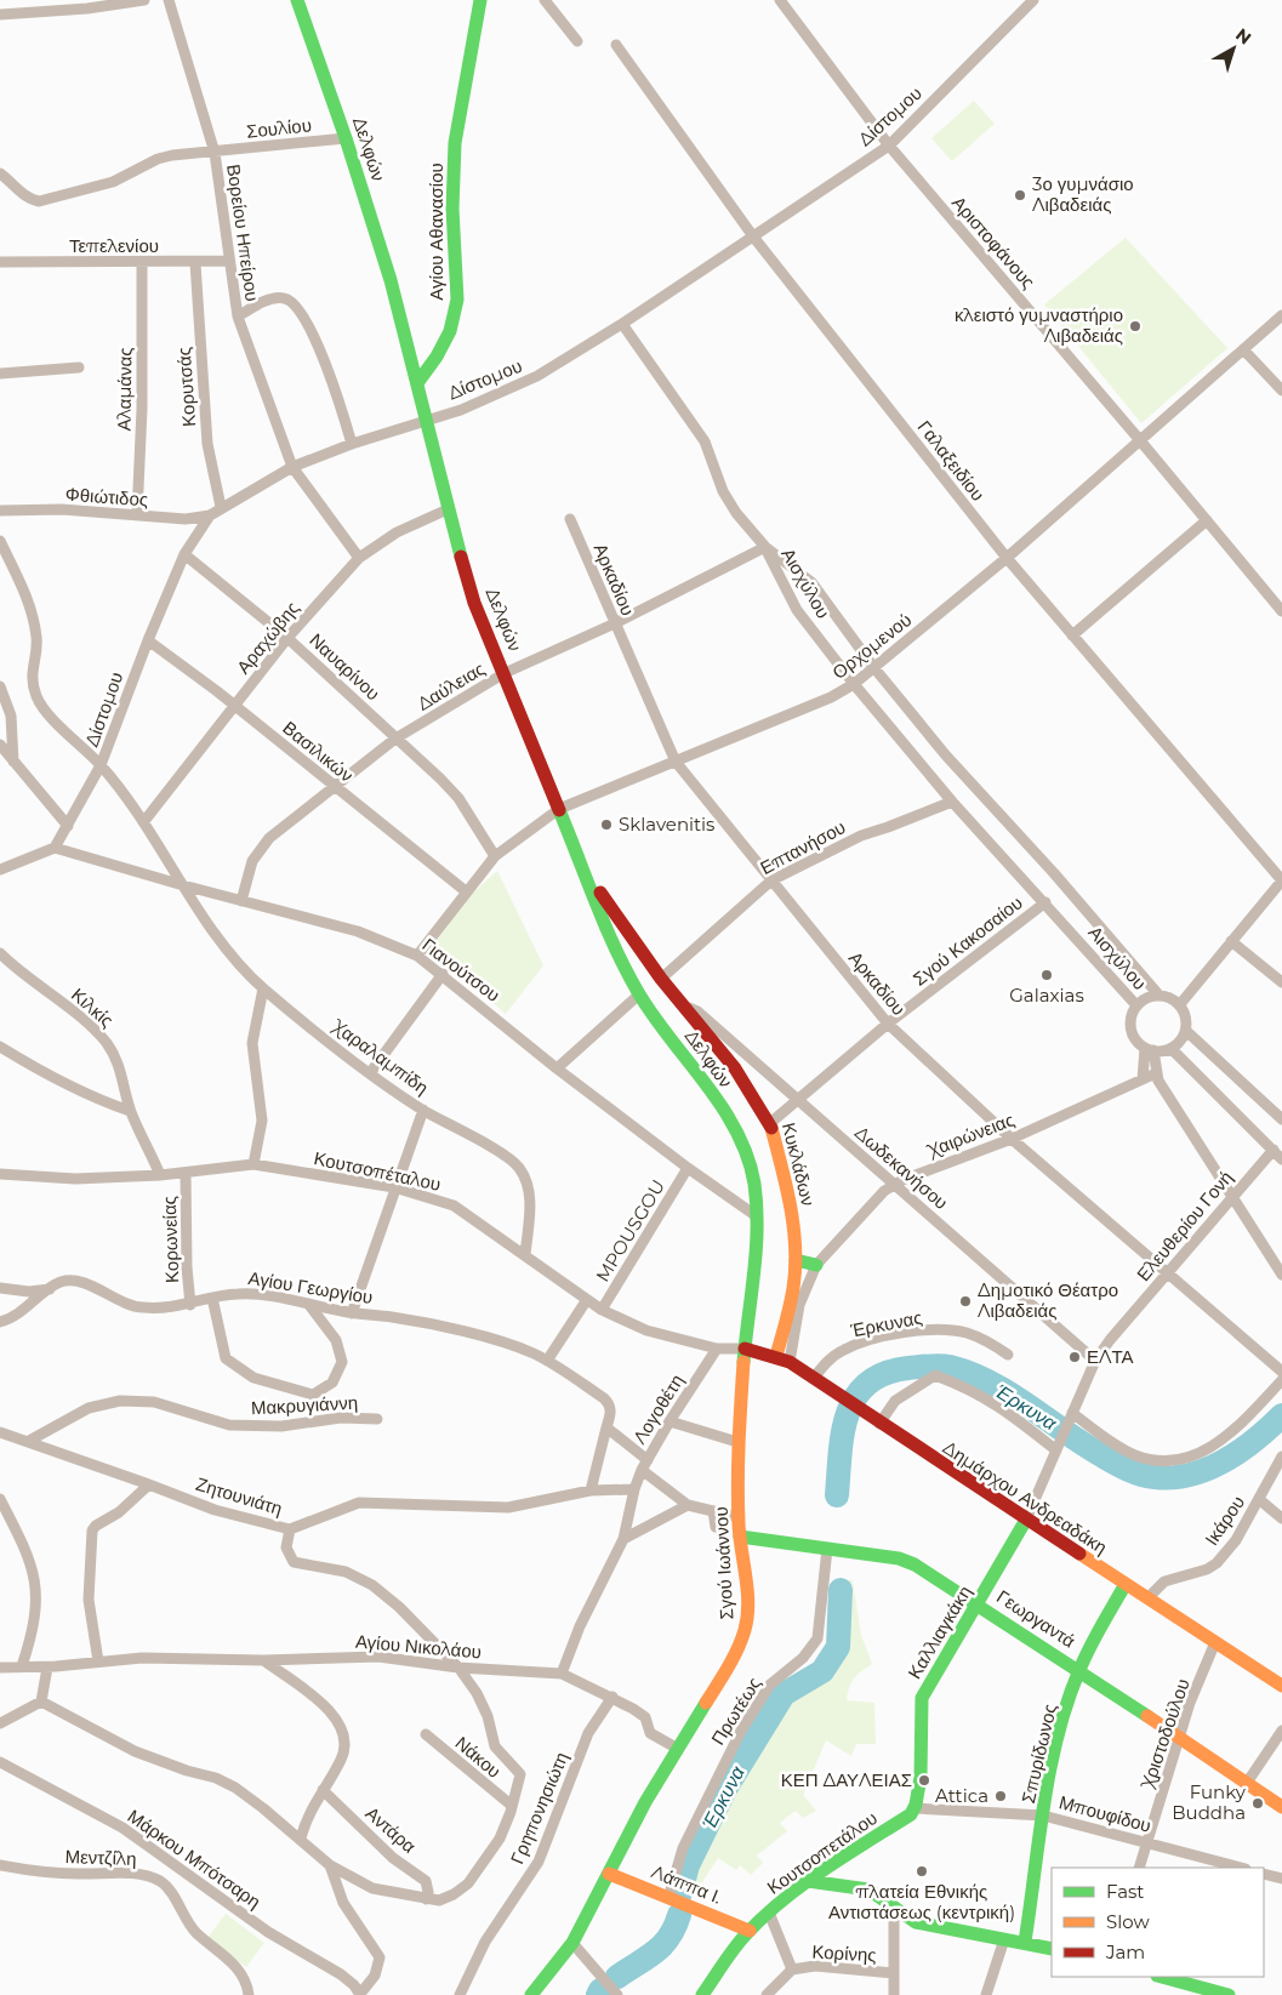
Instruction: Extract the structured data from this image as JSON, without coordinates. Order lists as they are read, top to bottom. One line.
{"streets":{"main road":["Δελφών","Αγίου Αθανασίου","Κυκλάδων","Δημάρχου Ανδρεαδάκη","Σγού Ιωάννου","Γεωργαντά","Καλλιαγκάκη","Σπυρίδωνος","Κουτσοπετάλου","Λάππα Ι."],"street":["Δίστομου","Σουλίου","Βορείου Ηπείρου","Αριστοφάνους","Τεπελενίου","Κορυτσάς","Αλαμάνας","Γαλαξειδίου","Φθιώτιδος","Αρκαδίου","Αισχύλου","Αραχώβης","Ορχομενού","Ναυαρίνου","Δαύλειας","Βασιλικών","Επτανήσου","Σγού Κακοσαίου","Γιανούτσου","Κιλκίς","Χαραλαμπίδη","Χαιρώνειας","Δωδεκανήσου","Κουτσοπέταλου","Ελευθερίου Γονή","MPOUSGOU","Κορωνείας","Αγίου Γεωργίου","Έρκυνας","Μακρυγιάννη","Λογοθέτη","Ζητουνιάτη","Ικάρου","Αγίου Νικολάου","Πρωτέως","Χριστοδούλου","Νάκου","Γρηπονησιώτη","Μπουφίδου","Αντάρα","Μεντζίλη","Μάρκου Μπότσαρη","Κορίνης"]},"crossings":[["Δίστομου","Δελφών"],["Δίστομου","Βορείου Ηπείρου"],["Δίστομου","Αριστοφάνους"],["Δίστομου","Κορυτσάς"],["Δίστομου","Γαλαξειδίου"],["Δίστομου","Φθιώτιδος"],["Δίστομου","Ναυαρίνου"],["Δίστομου","Βασιλικών"],["Δίστομου","Γιανούτσου"],["Δίστομου","Χαραλαμπίδη"],["Σουλίου","Δελφών"],["Σουλίου","Βορείου Ηπείρου"],["Δελφών","Αγίου Αθανασίου"],["Δελφών","Αραχώβης"],["Δελφών","Ορχομενού"],["Δελφών","Δαύλειας"],["Δελφών","Γιανούτσου"],["Δελφών","Σγού Ιωάννου"],["Βορείου Ηπείρου","Τεπελενίου"],["Βορείου Ηπείρου","Αραχώβης"],["Αριστοφάνους","Ορχομενού"],["Τεπελενίου","Κορυτσάς"],["Τεπελενίου","Αλαμάνας"],["Αλαμάνας","Φθιώτιδος"],["Γαλαξειδίου","Ορχομενού"],["Αρκαδίου","Ορχομενού"],["Αρκαδίου","Δαύλειας"],["Αρκαδίου","Επτανήσου"],["Αρκαδίου","Σγού Κακοσαίου"],["Αρκαδίου","Χαιρώνειας"],["Αρκαδίου","Ελευθερίου Γονή"],["Αισχύλου","Ορχομενού"],["Αισχύλου","Δαύλειας"],["Αισχύλου","Επτανήσου"],["Αισχύλου","Σγού Κακοσαίου"],["Αραχώβης","Ναυαρίνου"],["Αραχώβης","Βασιλικών"],["Αραχώβης","Χαραλαμπίδη"],["Ορχομενού","Ναυαρίνου"],["Ορχομενού","Βασιλικών"],["Ορχομενού","Γιανούτσου"],["Ναυαρίνου","Δαύλειας"],["Δαύλειας","Βασιλικών"],["Δαύλειας","Γιανούτσου"],["Επτανήσου","Κυκλάδων"],["Σγού Κακοσαίου","Κυκλάδων"],["Σγού Κακοσαίου","Δωδεκανήσου"],["Γιανούτσου","Χαραλαμπίδη"],["Γιανούτσου","MPOUSGOU"],["Γιανούτσου","Σγού Ιωάννου"],["Κιλκίς","Κουτσοπέταλου"],["Χαραλαμπίδη","Κουτσοπέταλου"],["Χαιρώνειας","Δωδεκανήσου"],["Χαιρώνειας","Δημάρχου Ανδρεαδάκη"],["Κυκλάδων","Δωδεκανήσου"],["Κυκλάδων","Δημάρχου Ανδρεαδάκη"],["Δωδεκανήσου","Ελευθερίου Γονή"],["Κουτσοπέταλου","MPOUSGOU"],["Κουτσοπέταλου","Κορωνείας"],["Κουτσοπέταλου","Λογοθέτη"],["Κουτσοπέταλου","Δημάρχου Ανδρεαδάκη"],["Κουτσοπέταλου","Σγού Ιωάννου"],["Ελευθερίου Γονή","Δημάρχου Ανδρεαδάκη"],["Ελευθερίου Γονή","Καλλιαγκάκη"],["Κορωνείας","Αγίου Γεωργίου"],["Έρκυνας","Δημάρχου Ανδρεαδάκη"],["Μακρυγιάννη","Ζητουνιάτη"],["Δημάρχου Ανδρεαδάκη","Ικάρου"],["Δημάρχου Ανδρεαδάκη","Σγού Ιωάννου"],["Δημάρχου Ανδρεαδάκη","Καλλιαγκάκη"],["Δημάρχου Ανδρεαδάκη","Χριστοδούλου"],["Δημάρχου Ανδρεαδάκη","Σπυρίδωνος"],["Σγού Ιωάννου","Γεωργαντά"],["Σγού Ιωάννου","Λάππα Ι."],["Γεωργαντά","Καλλιαγκάκη"],["Γεωργαντά","Πρωτέως"],["Γεωργαντά","Χριστοδούλου"],["Γεωργαντά","Σπυρίδωνος"],["Καλλιαγκάκη","Μπουφίδου"],["Καλλιαγκάκη","Κουτσοπετάλου"],["Πρωτέως","Λάππα Ι."],["Χριστοδούλου","Μπουφίδου"],["Σπυρίδωνος","Μπουφίδου"],["Μπουφίδου","Κουτσοπετάλου"],["Κουτσοπετάλου","Λάππα Ι."]],"water":["Έρκυνα"],"places":["3ο γυμνάσιο Λιβαδειάς","κλειστό γυμναστήριο Λιβαδειάς","Sklavenitis","Galaxias","Δημοτικό Θέατρο Λιβαδειάς","ΕΛΤΑ","ΚΕΠ ΔΑΥΛΕΙΑΣ","Attica","Funky Buddha","πλατεία Εθνικής Αντιστάσεως (κεντρική)"],"legend":["Fast","Slow","Jam"],"north":"top right"}
